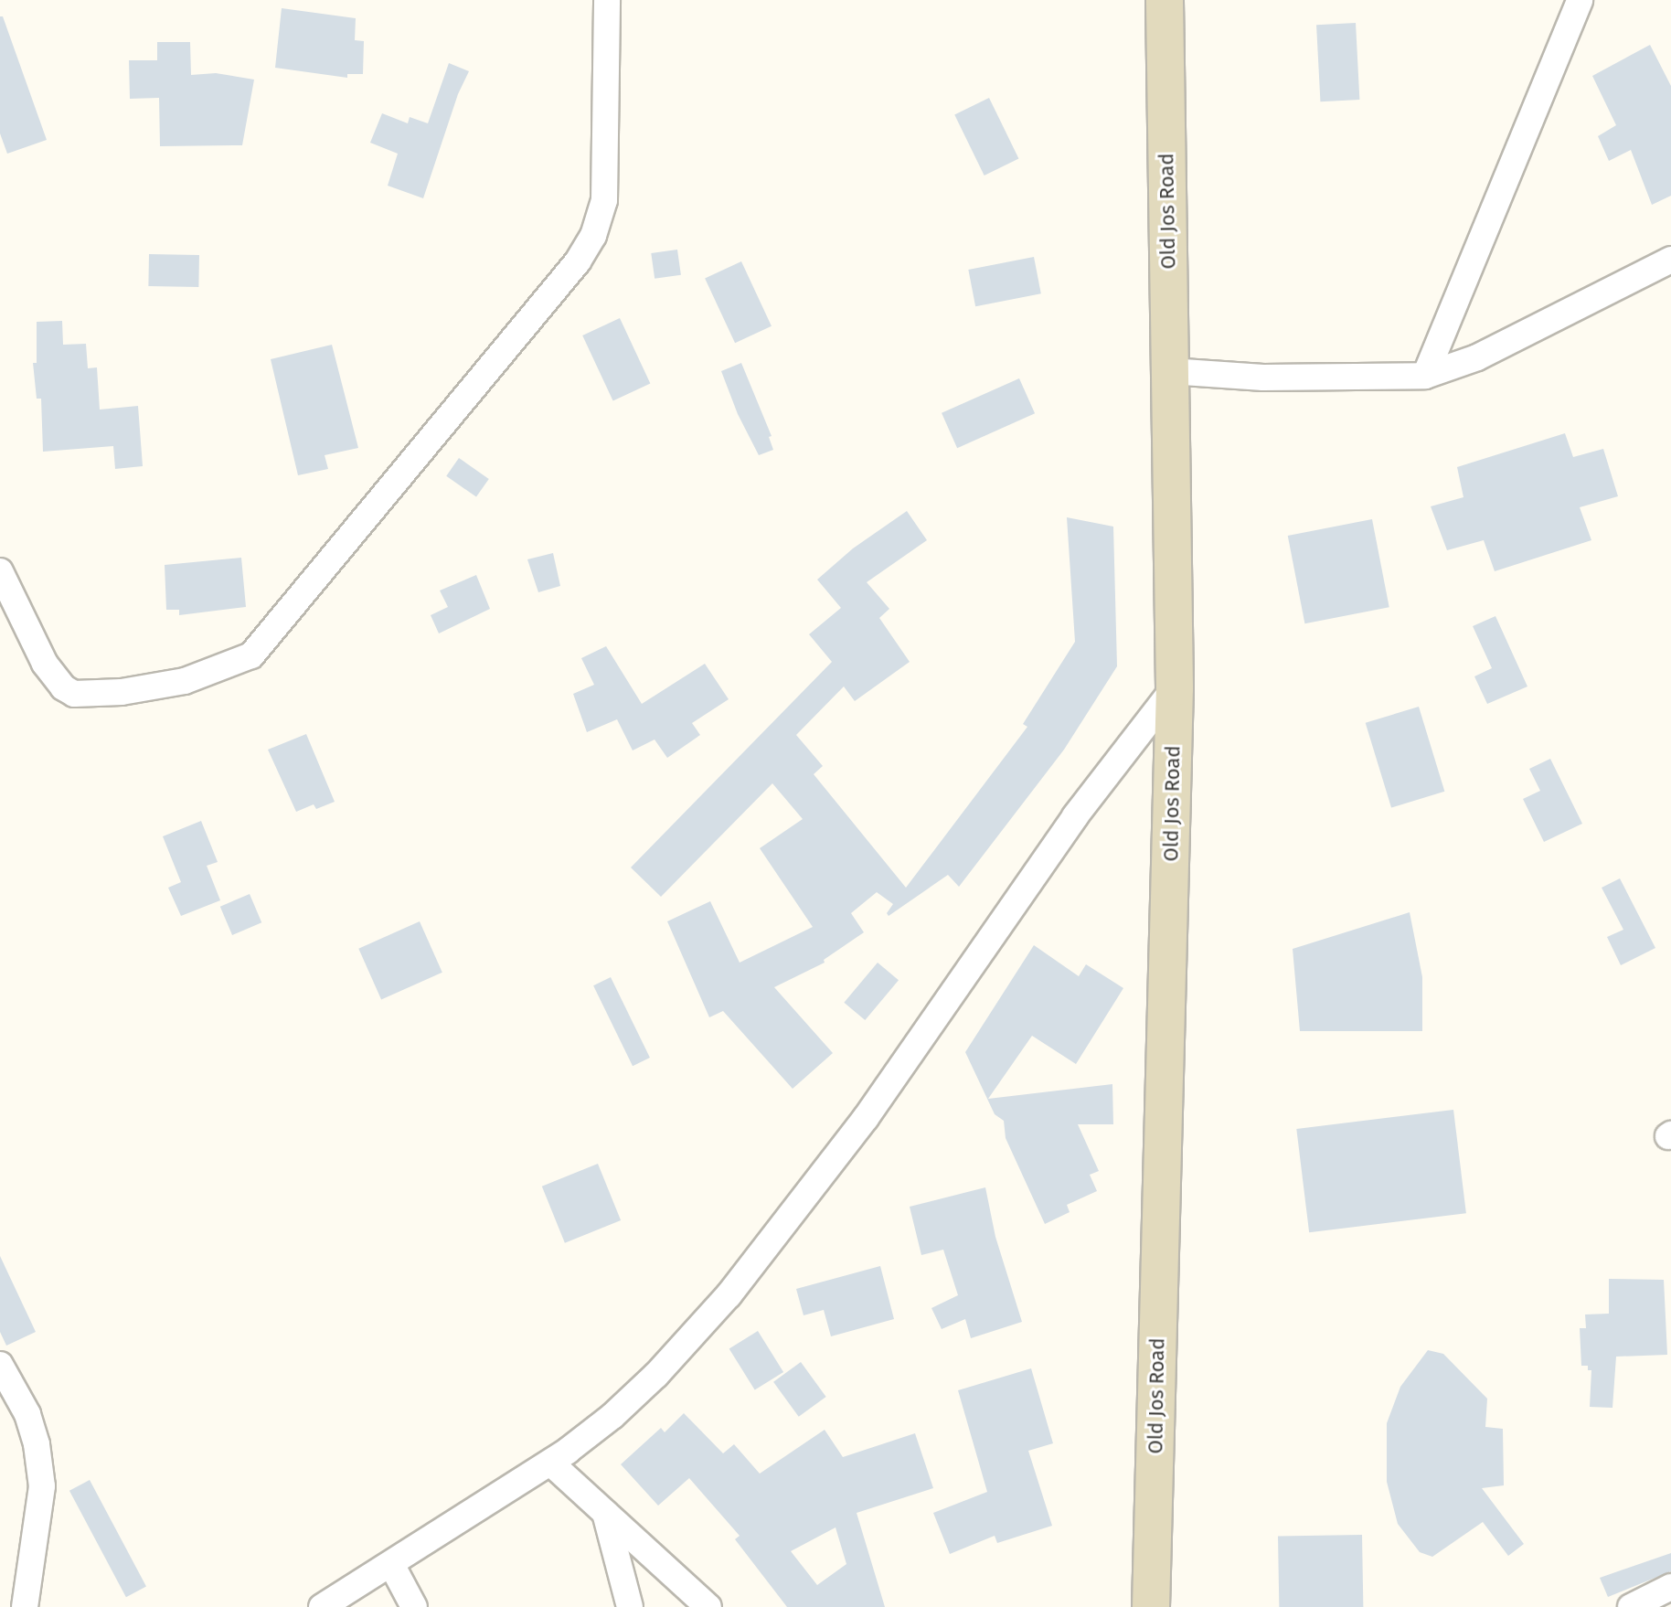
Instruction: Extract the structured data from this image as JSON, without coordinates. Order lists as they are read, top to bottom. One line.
{"streets":{"main road":["Old Jos Road"]}}
